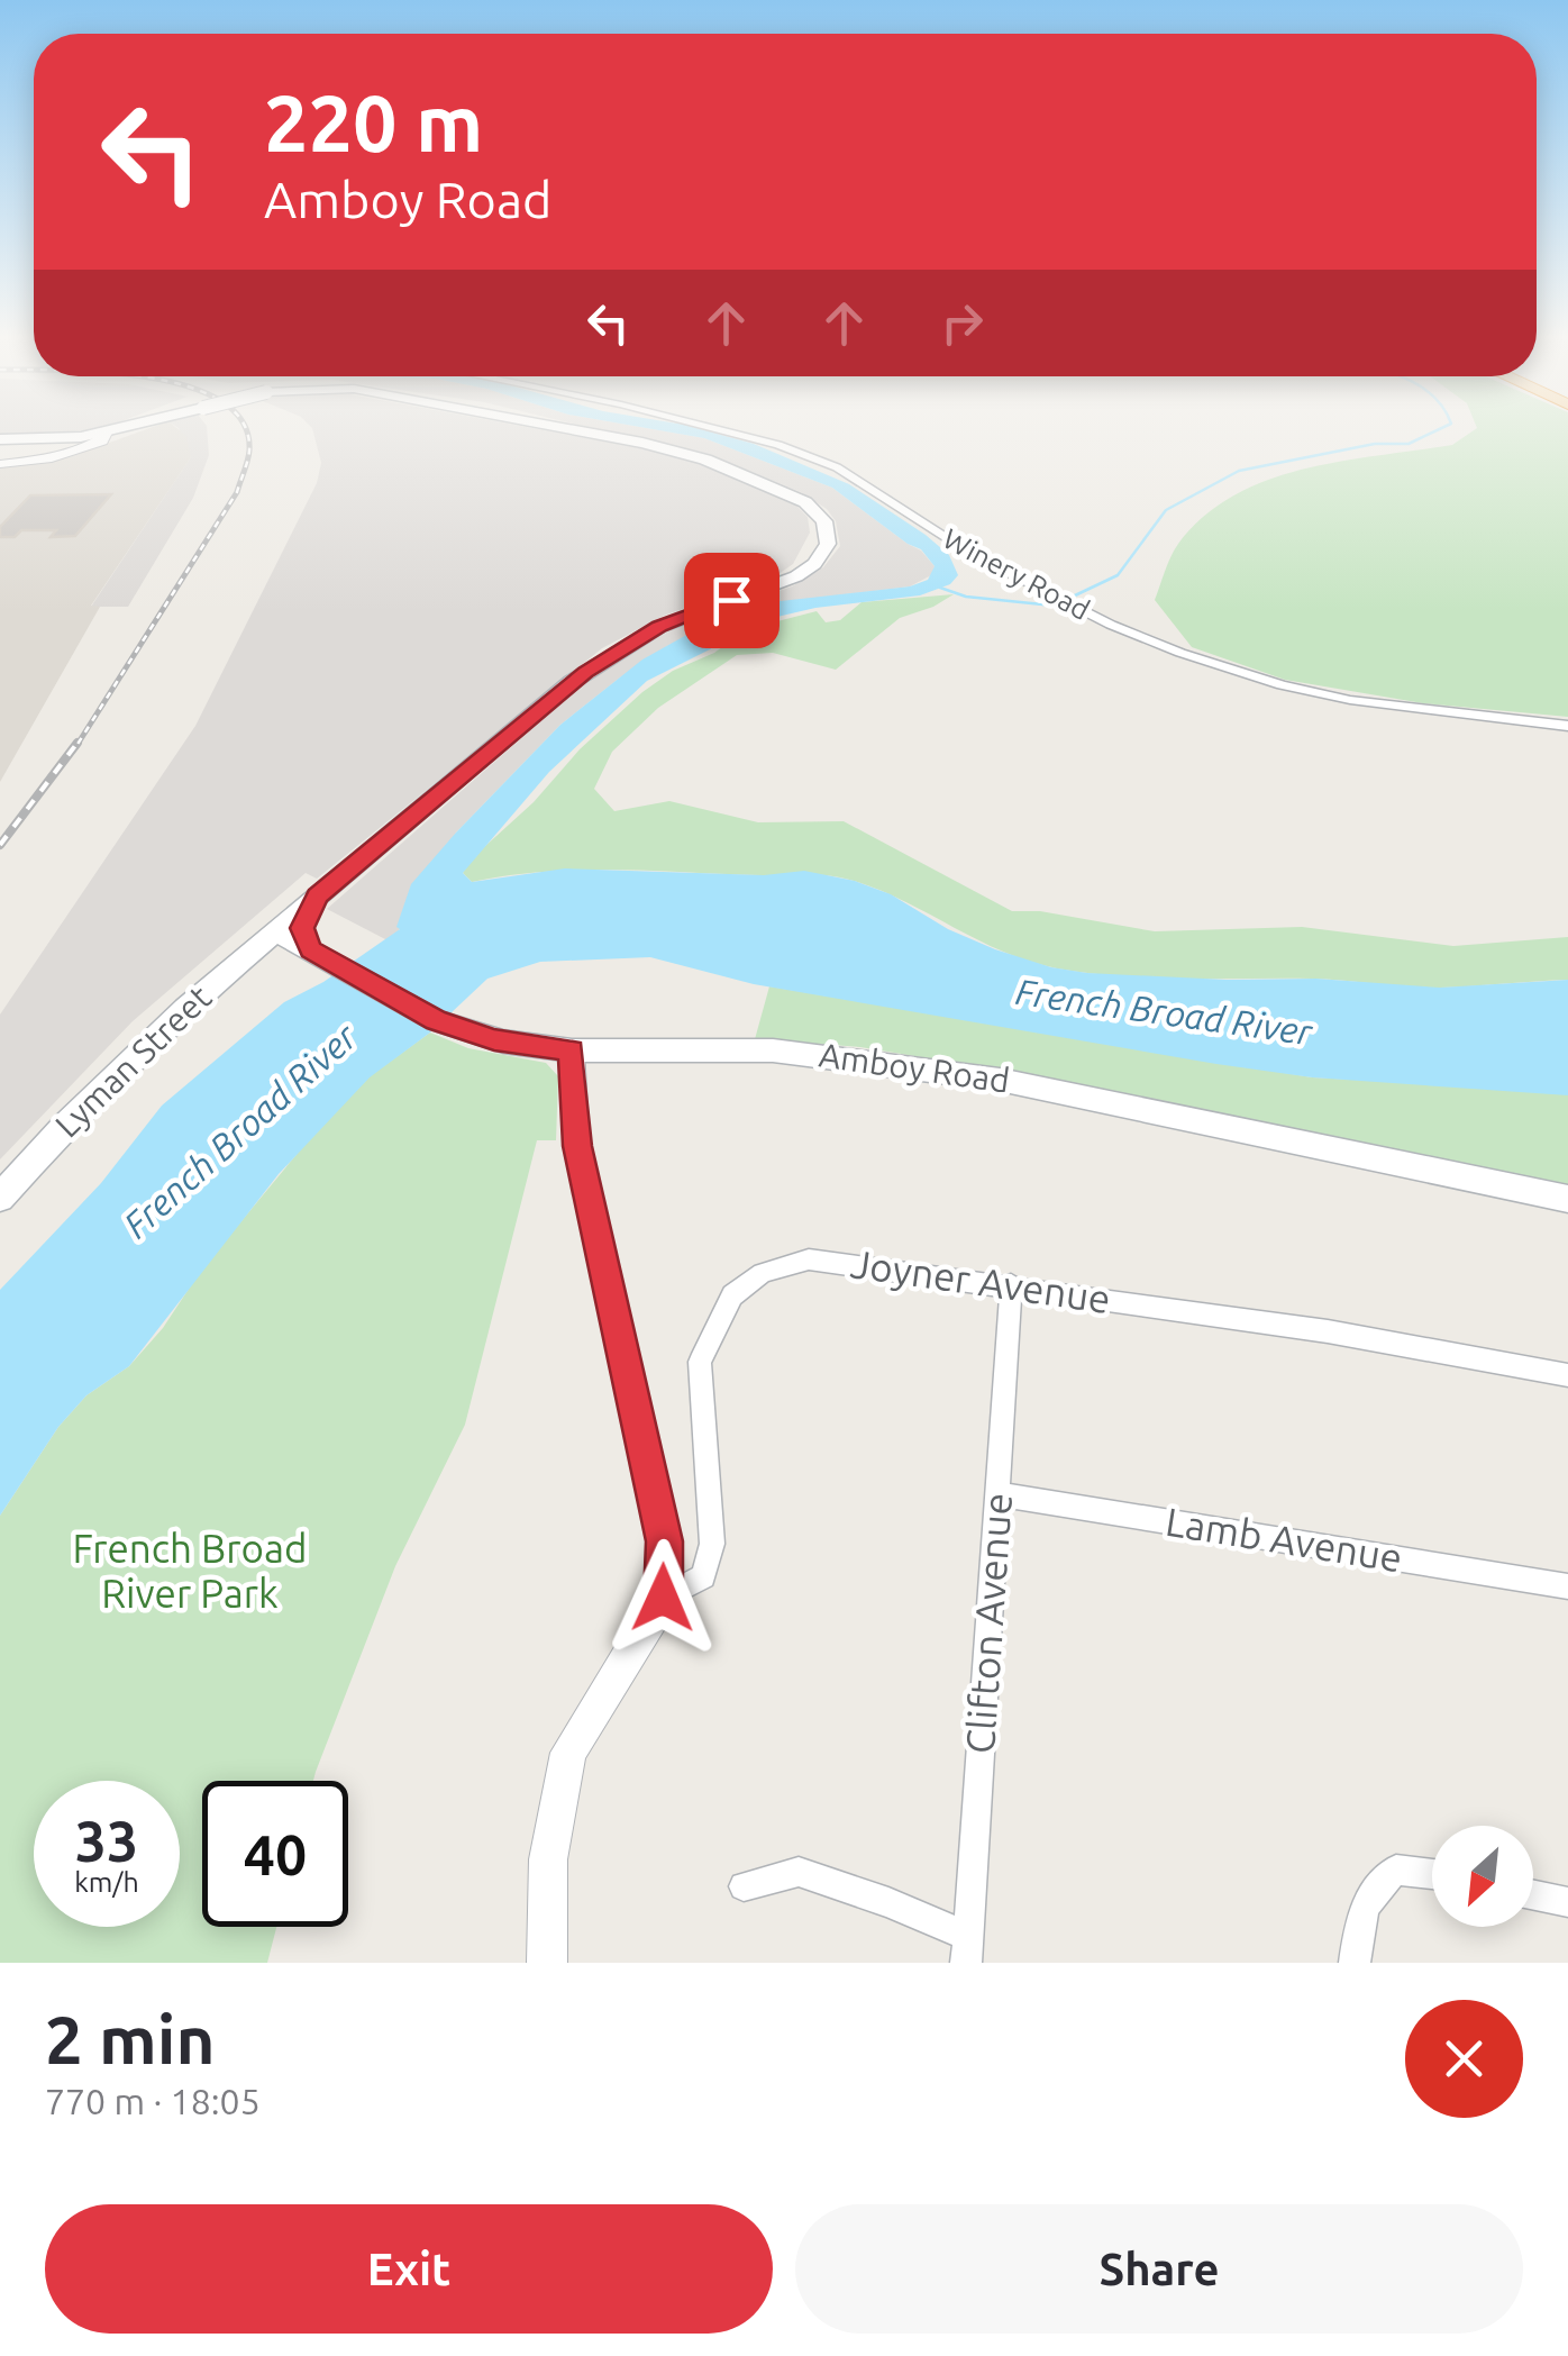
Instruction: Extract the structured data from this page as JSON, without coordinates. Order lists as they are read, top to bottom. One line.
{"streets":{"main road":["Lyman Street","Amboy Road"],"street":["Winery Road","Joyner Avenue","Lamb Avenue","Clifton Avenue"]},"crossings":[["Lyman Street","Amboy Road"],["Joyner Avenue","Clifton Avenue"],["Lamb Avenue","Clifton Avenue"]],"water":["French Broad River"],"parks":["French Broad River Park"],"north":"bottom left","page":{"turn":["220 m","Amboy Road"],"speed":"33 km/h","limit":"40","heading":["2 min","770 m · 18:05"],"buttons":["Exit","Share"]}}
